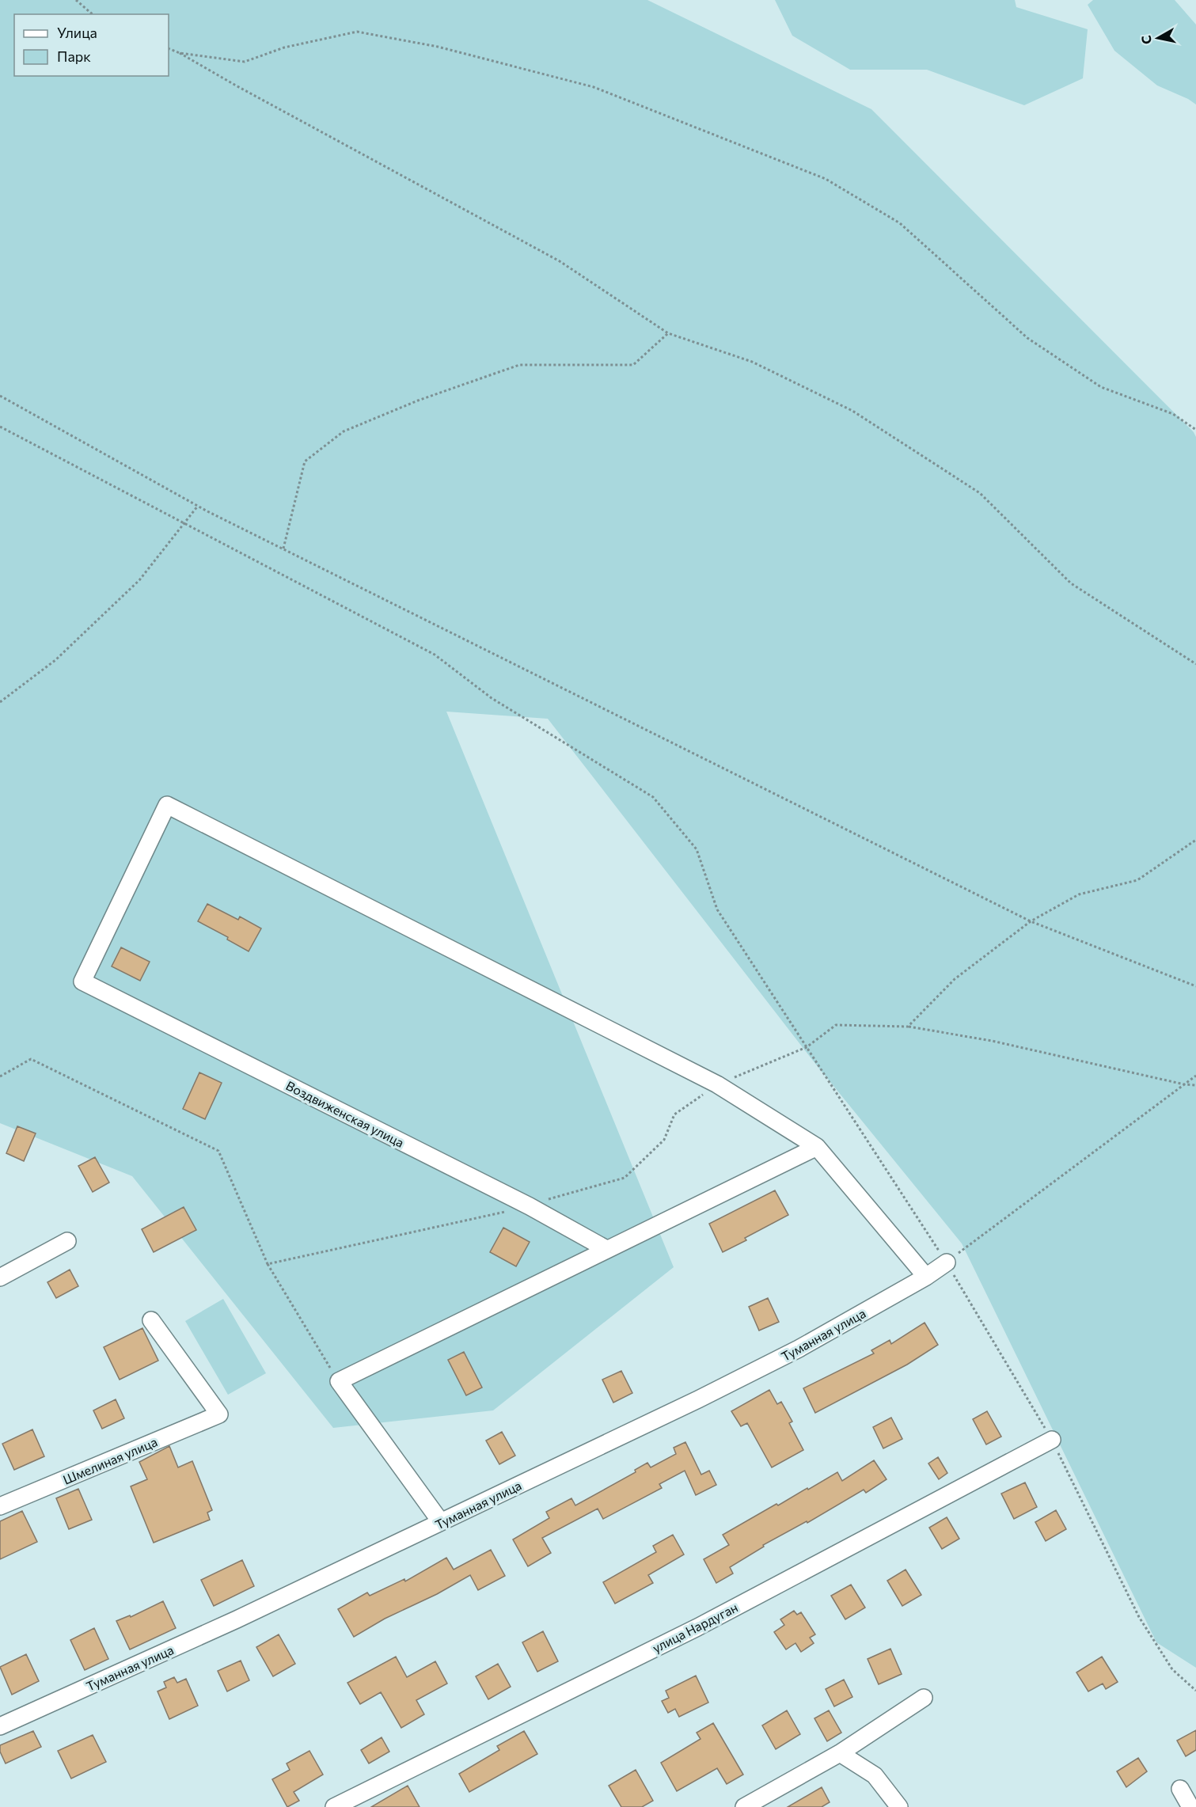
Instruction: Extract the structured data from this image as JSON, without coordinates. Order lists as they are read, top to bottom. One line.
{"streets":{"street":["Воздвиженская улица","Туманная улица","Шмелиная улица","улица Нардуган"]},"legend":["Улица","Парк"],"north":"left"}
